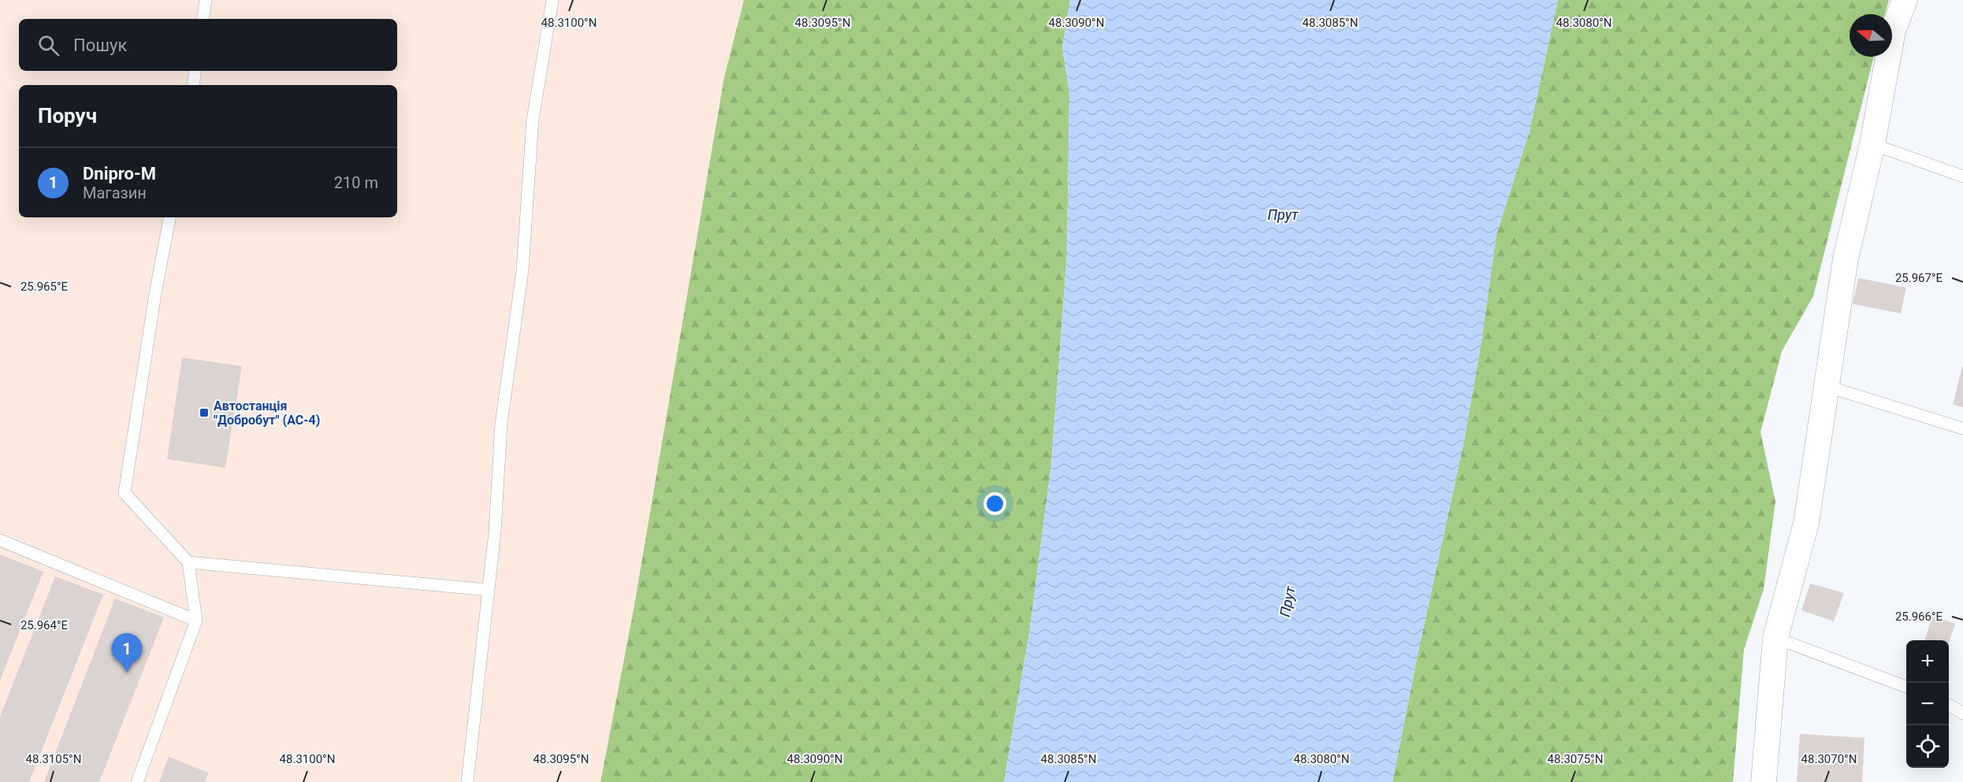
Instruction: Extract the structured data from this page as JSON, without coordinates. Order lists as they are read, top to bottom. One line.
{"water":["Прут"],"places":{"transit":["Автостанція \"Добробут\" (АС-4)"]},"north":"left","page":{"search":"Пошук","heading":"Поруч","list":[{"mark":"1","name":"Dnipro-M","note":"Магазин","value":"210 m"}],"pins":"1","map_buttons":["+","−"]},"coordinates":["48.3100°N","48.3095°N","48.3090°N","48.3085°N","48.3080°N","25.967°E","25.965°E","25.966°E","25.964°E","48.3105°N","48.3075°N","48.3070°N"]}
